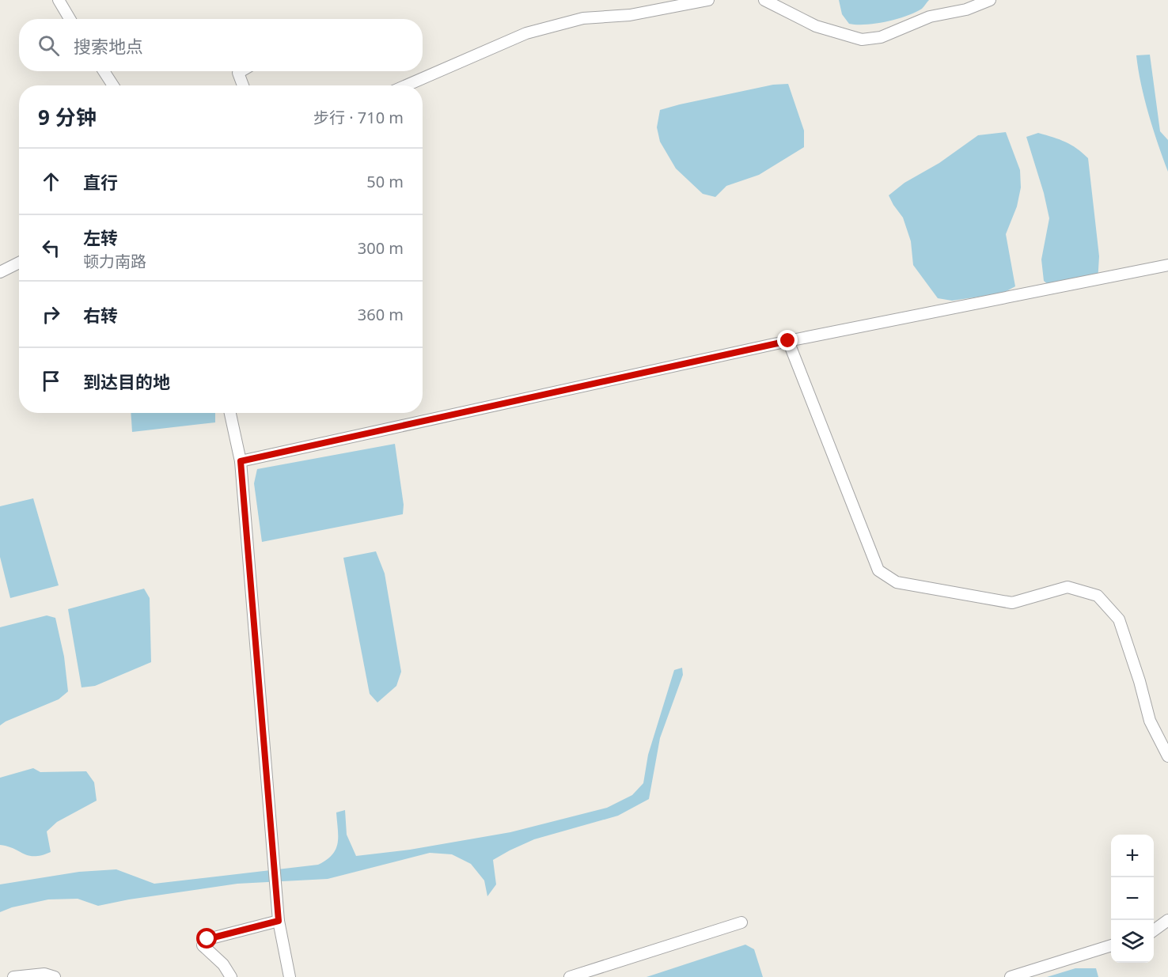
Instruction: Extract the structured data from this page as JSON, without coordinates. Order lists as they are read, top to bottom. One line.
{"page":{"search":"搜索地点","heading":["9 分钟","步行 · 710 m"],"list":[["直行","50 m"],["左转","顿力南路","300 m"],["右转","360 m"],"到达目的地"],"map_buttons":["+","−"]}}
